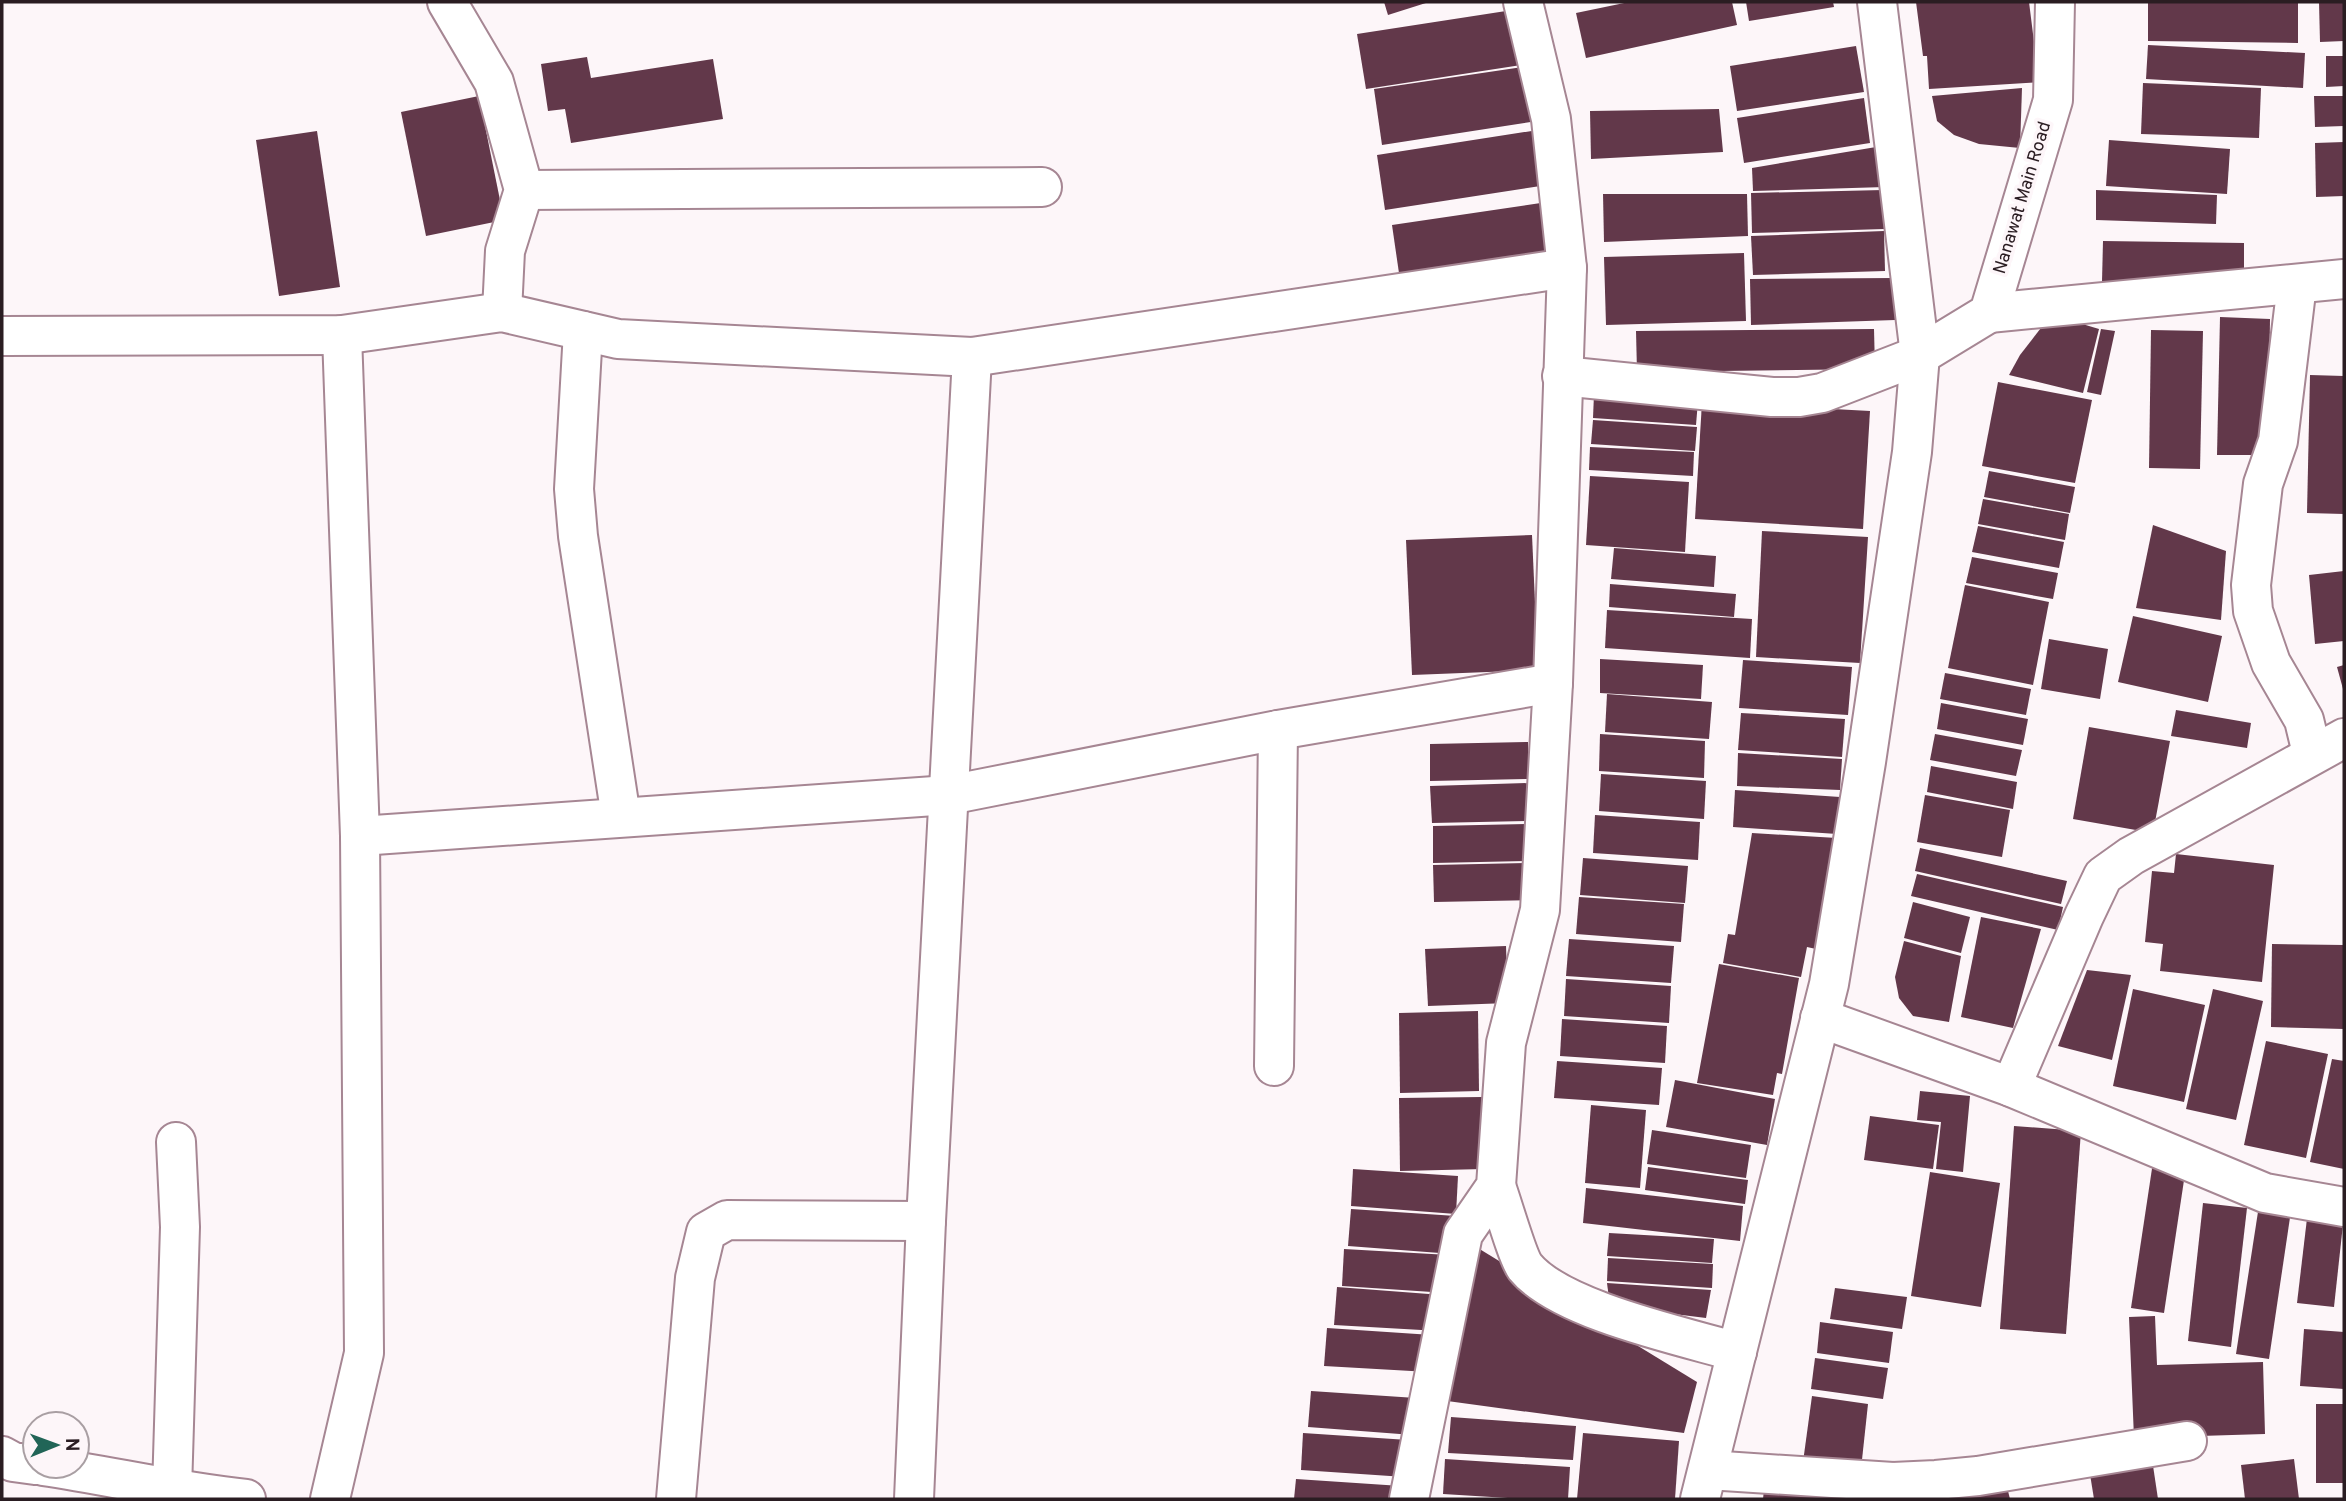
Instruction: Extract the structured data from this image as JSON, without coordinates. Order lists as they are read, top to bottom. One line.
{"streets":{"street":["Nanawat Main Road"]},"north":"right"}
